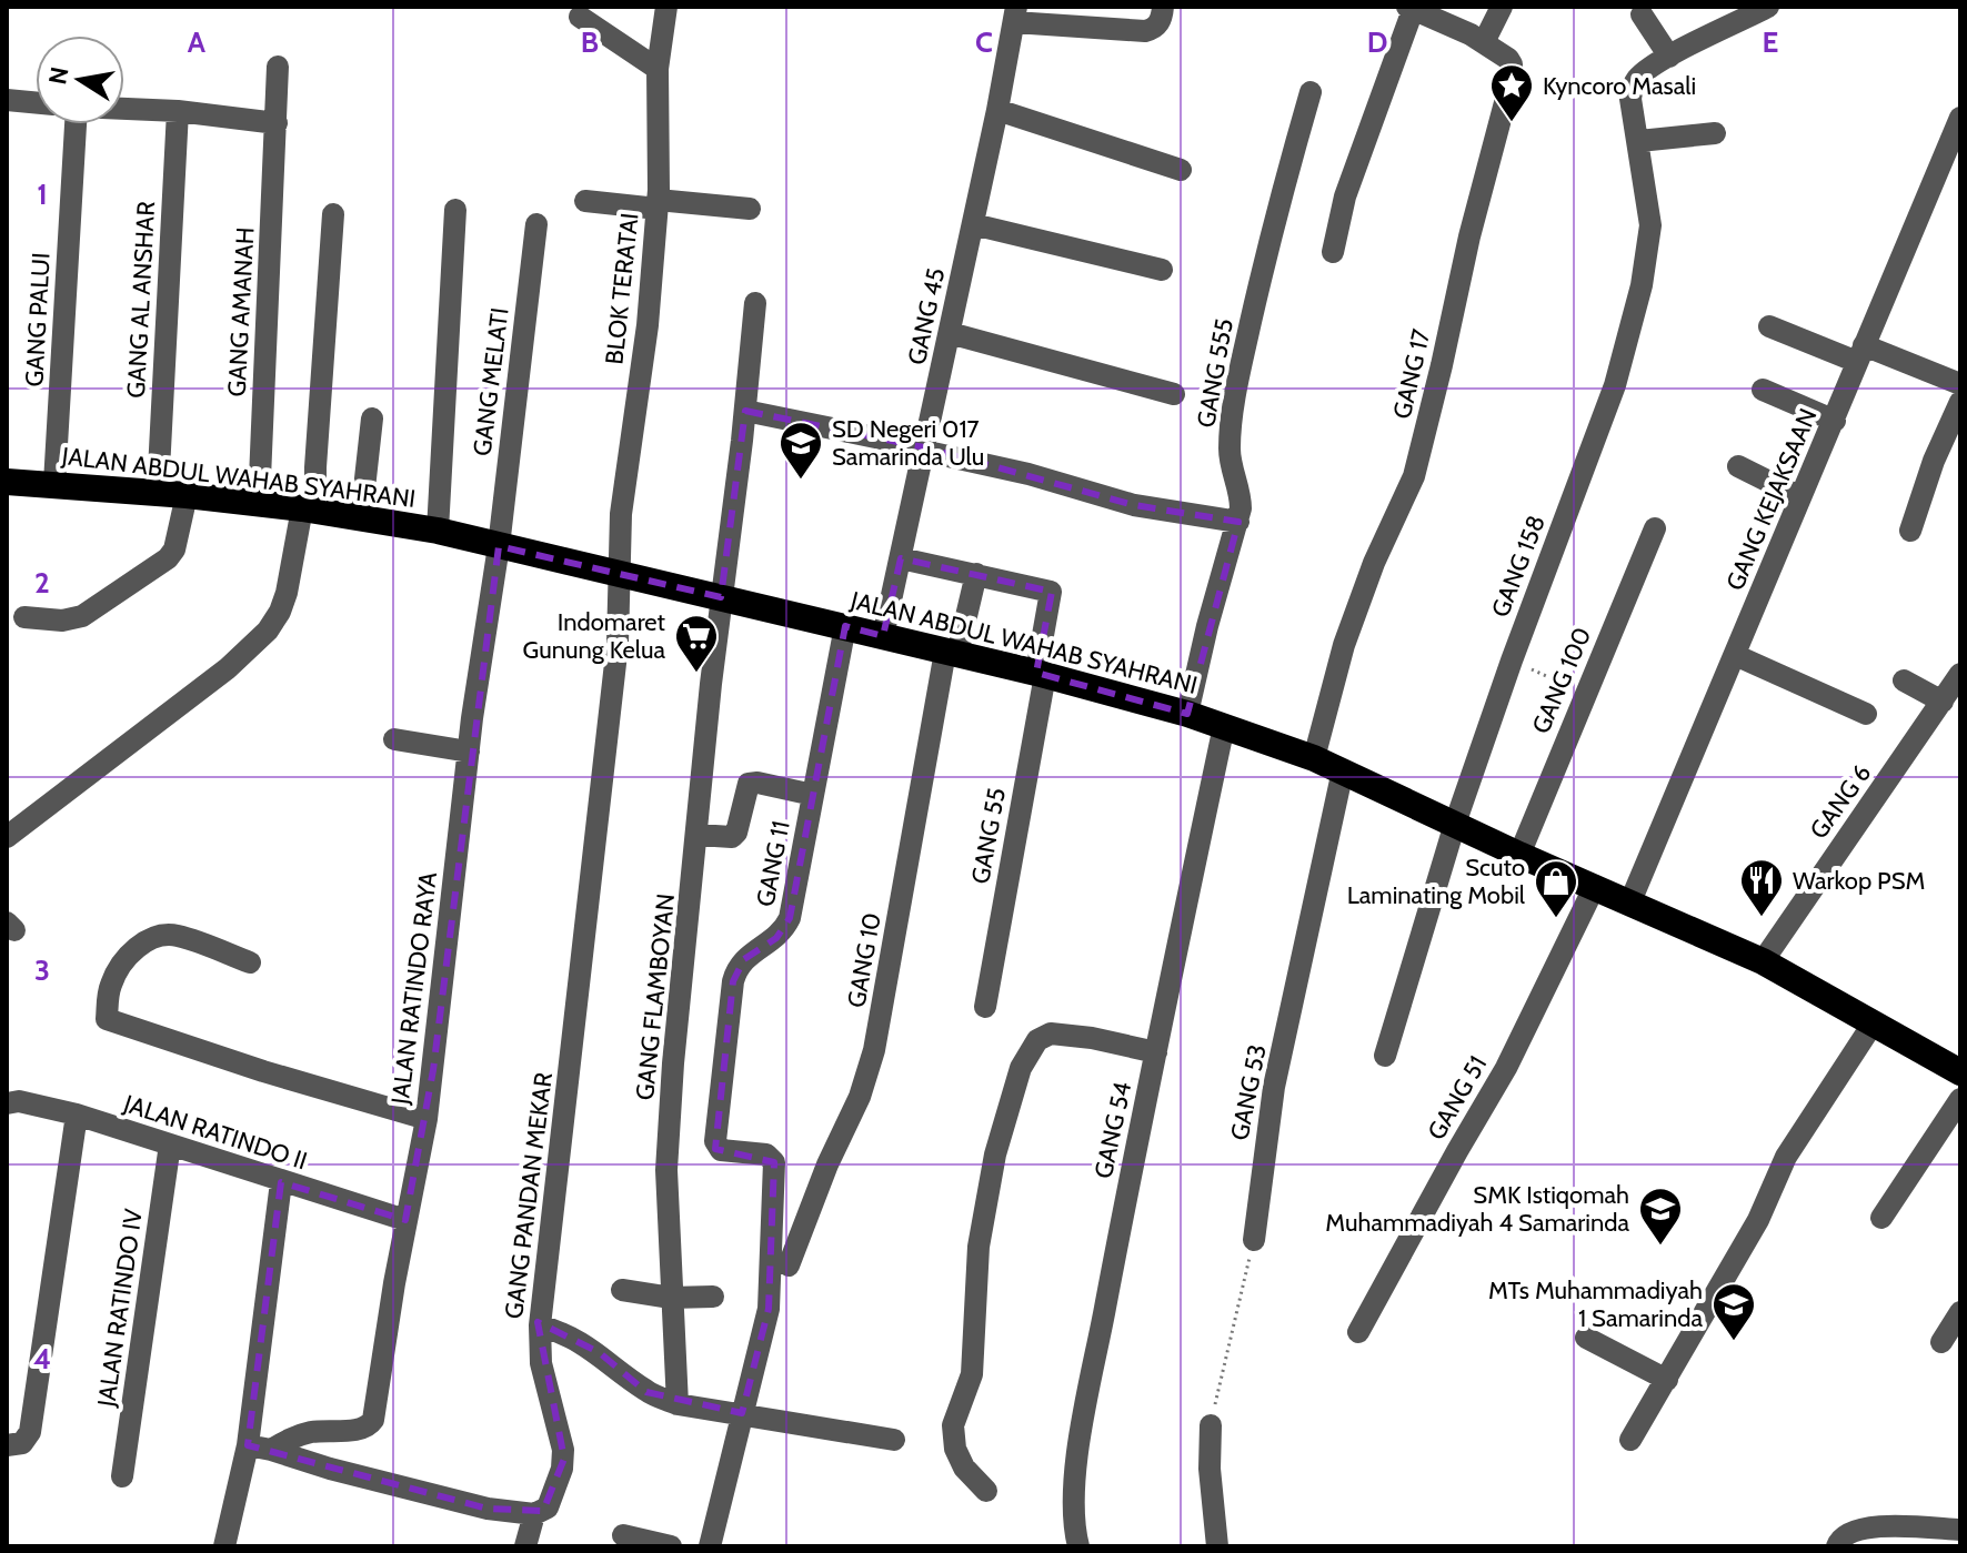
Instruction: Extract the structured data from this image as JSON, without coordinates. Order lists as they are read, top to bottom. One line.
{"streets":{"highway":["JALAN ABDUL WAHAB SYAHRANI"],"street":["BLOK TERATAI","GANG AL ANSHAR","GANG AMANAH","GANG 45","GANG PALUI","GANG 555","GANG 17","GANG MELATI","GANG KEJAKSAAN","GANG 158","GANG 100","GANG 6","GANG 55","GANG 11","GANG 10","JALAN RATINDO RAYA","GANG FLAMBOYAN","GANG 53","GANG 51","GANG 54","JALAN RATINDO II","GANG PANDAN MEKAR","JALAN RATINDO IV"]},"crossings":[["BLOK TERATAI","JALAN ABDUL WAHAB SYAHRANI"],["BLOK TERATAI","GANG PANDAN MEKAR"],["GANG AL ANSHAR","JALAN ABDUL WAHAB SYAHRANI"],["GANG AMANAH","JALAN ABDUL WAHAB SYAHRANI"],["GANG 45","JALAN ABDUL WAHAB SYAHRANI"],["GANG PALUI","JALAN ABDUL WAHAB SYAHRANI"],["GANG 555","JALAN ABDUL WAHAB SYAHRANI"],["GANG 17","JALAN ABDUL WAHAB SYAHRANI"],["GANG MELATI","JALAN ABDUL WAHAB SYAHRANI"],["GANG MELATI","JALAN RATINDO RAYA"],["JALAN ABDUL WAHAB SYAHRANI","GANG KEJAKSAAN"],["JALAN ABDUL WAHAB SYAHRANI","GANG 158"],["JALAN ABDUL WAHAB SYAHRANI","GANG 100"],["JALAN ABDUL WAHAB SYAHRANI","GANG 6"],["JALAN ABDUL WAHAB SYAHRANI","GANG 55"],["JALAN ABDUL WAHAB SYAHRANI","GANG 11"],["JALAN ABDUL WAHAB SYAHRANI","GANG 10"],["JALAN ABDUL WAHAB SYAHRANI","JALAN RATINDO RAYA"],["JALAN ABDUL WAHAB SYAHRANI","GANG FLAMBOYAN"],["JALAN ABDUL WAHAB SYAHRANI","GANG 53"],["JALAN ABDUL WAHAB SYAHRANI","GANG 51"],["JALAN ABDUL WAHAB SYAHRANI","GANG 54"],["JALAN ABDUL WAHAB SYAHRANI","GANG PANDAN MEKAR"],["GANG 55","GANG 10"],["JALAN RATINDO II","JALAN RATINDO IV"]],"places":{"place":["Kyncoro Masali"],"school or university":["SD Negeri 017 Samarinda Ulu","SMK Istiqomah Muhammadiyah 4 Samarinda","MTs Muhammadiyah 1 Samarinda"],"supermarket":["Indomaret Gunung Kelua"],"restaurant":["Warkop PSM"],"shop":["Scuto Laminating Mobil"]},"north":"left","grid":{"columns":["A","B","C","D","E"],"rows":["1","2","3","4"]}}
